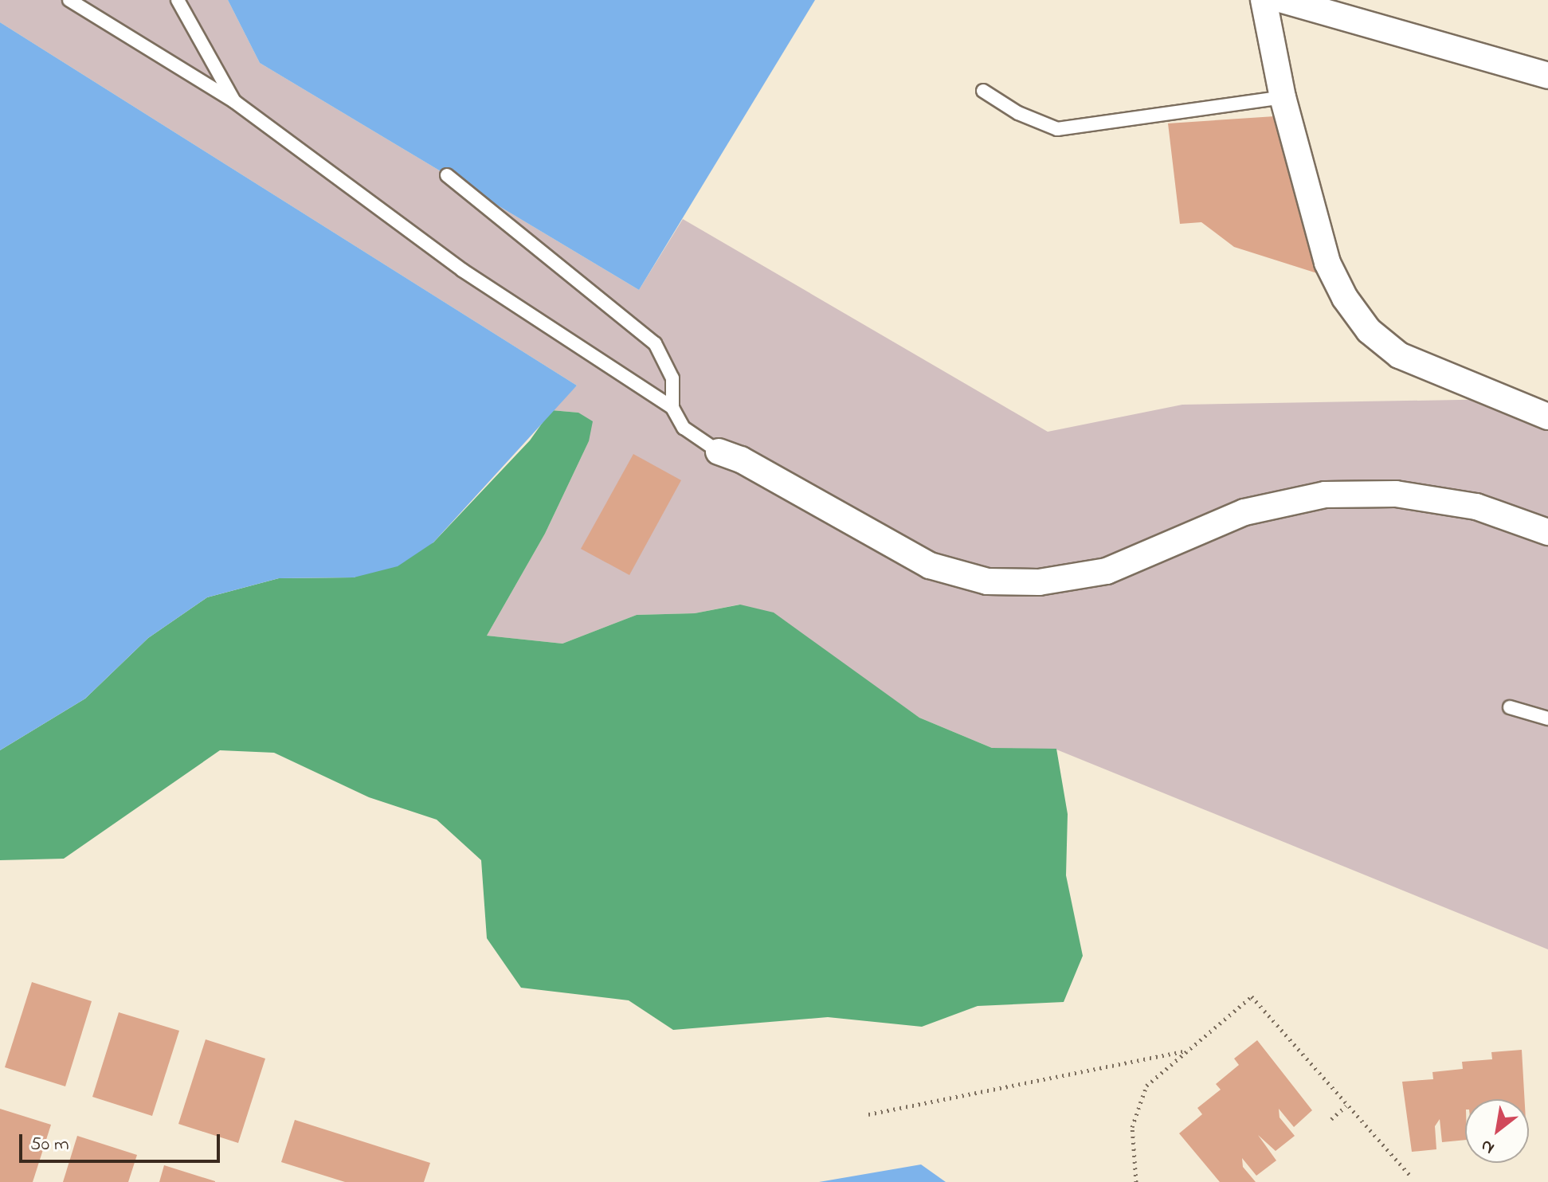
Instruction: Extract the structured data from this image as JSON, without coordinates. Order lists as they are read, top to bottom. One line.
{"scale_bar":"50 m","north":"bottom left"}
